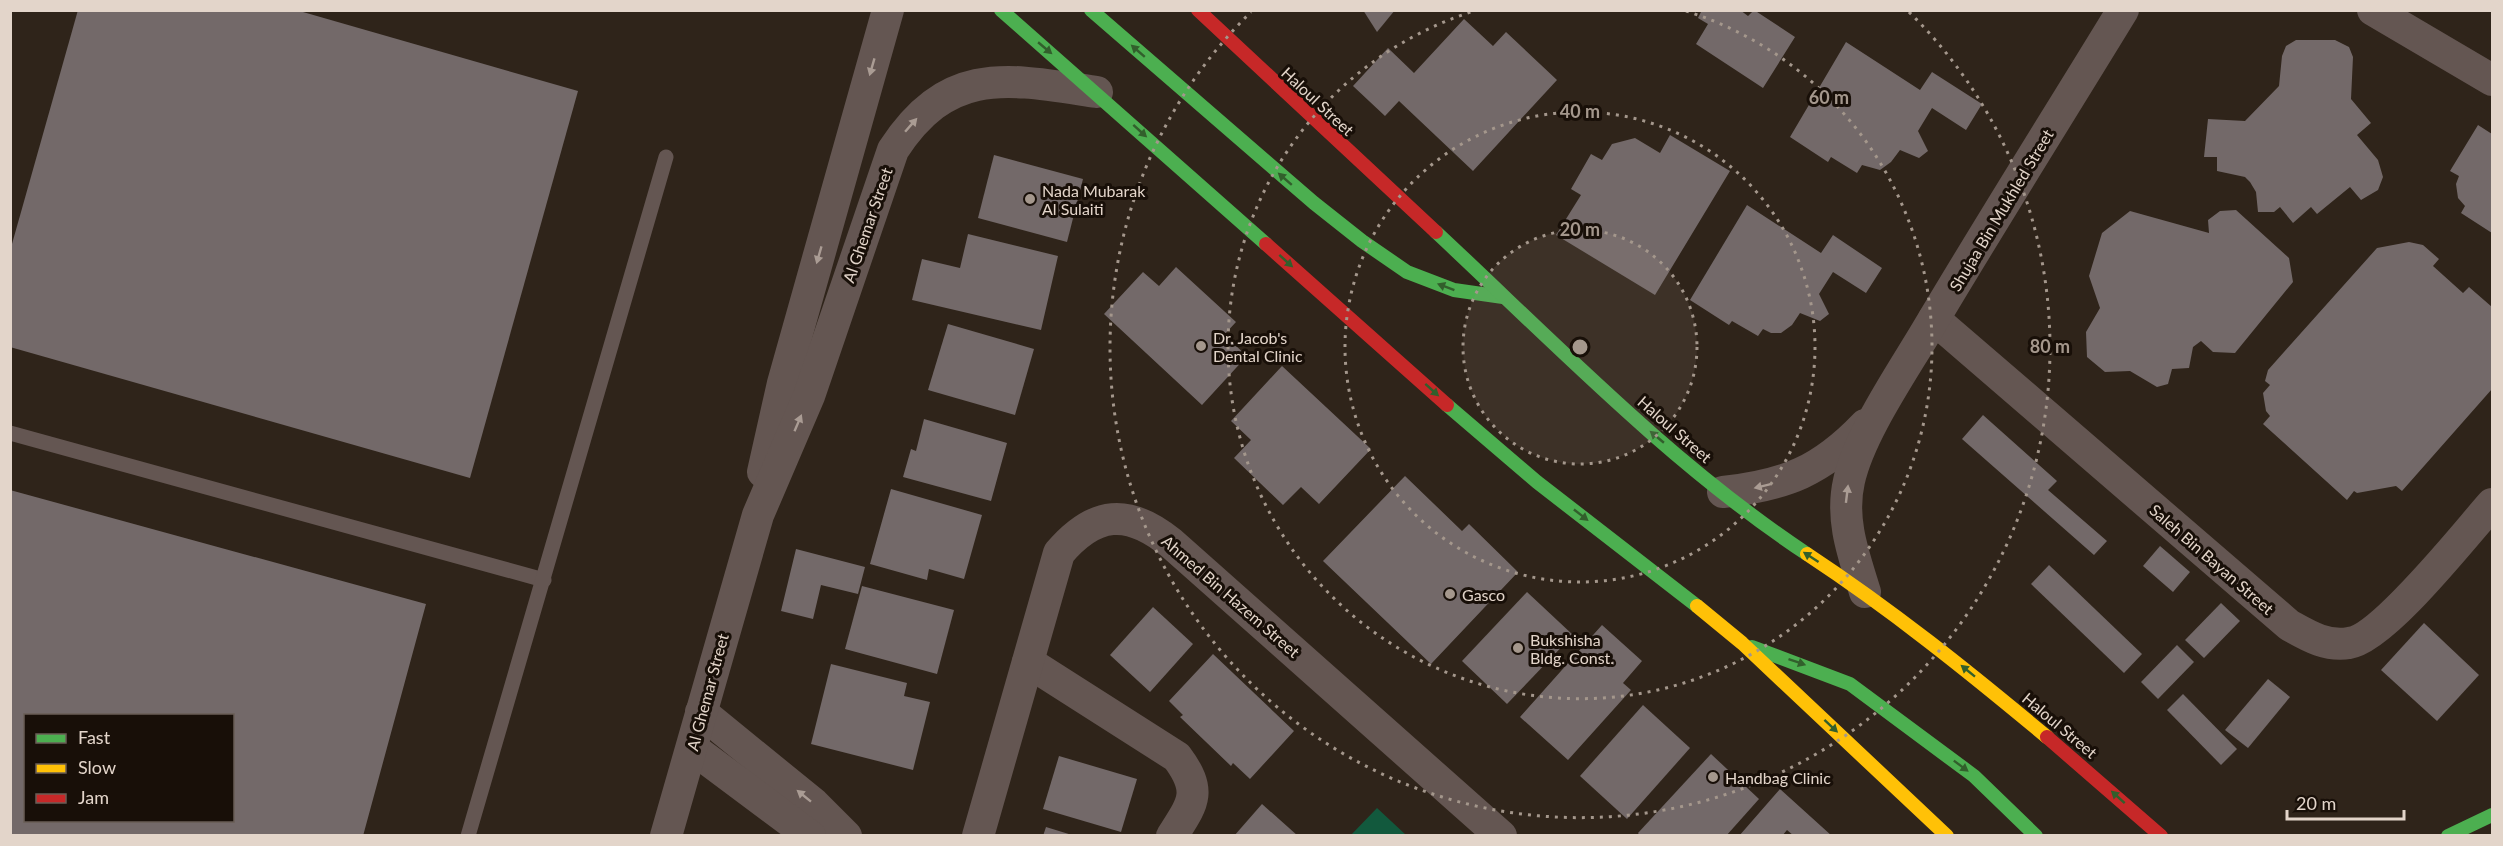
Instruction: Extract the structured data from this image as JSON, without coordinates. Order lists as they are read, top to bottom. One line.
{"streets":{"main road":["Haloul Street"],"street":["Shujaa Bin Mukhled Street","Al Ghemar Street","Saleh Bin Bayan Street","Ahmed Bin Hazem Street"]},"crossings":[["Haloul Street","Shujaa Bin Mukhled Street"],["Shujaa Bin Mukhled Street","Saleh Bin Bayan Street"]],"places":["Nada Mubarak Al Sulaiti","Dr. Jacob's Dental Clinic","Gasco","Bukshisha Bldg. Const.","Handbag Clinic"],"legend":["Fast","Slow","Jam"],"scale_bar":"20 m","rings":["60 m","40 m","20 m","80 m"]}
